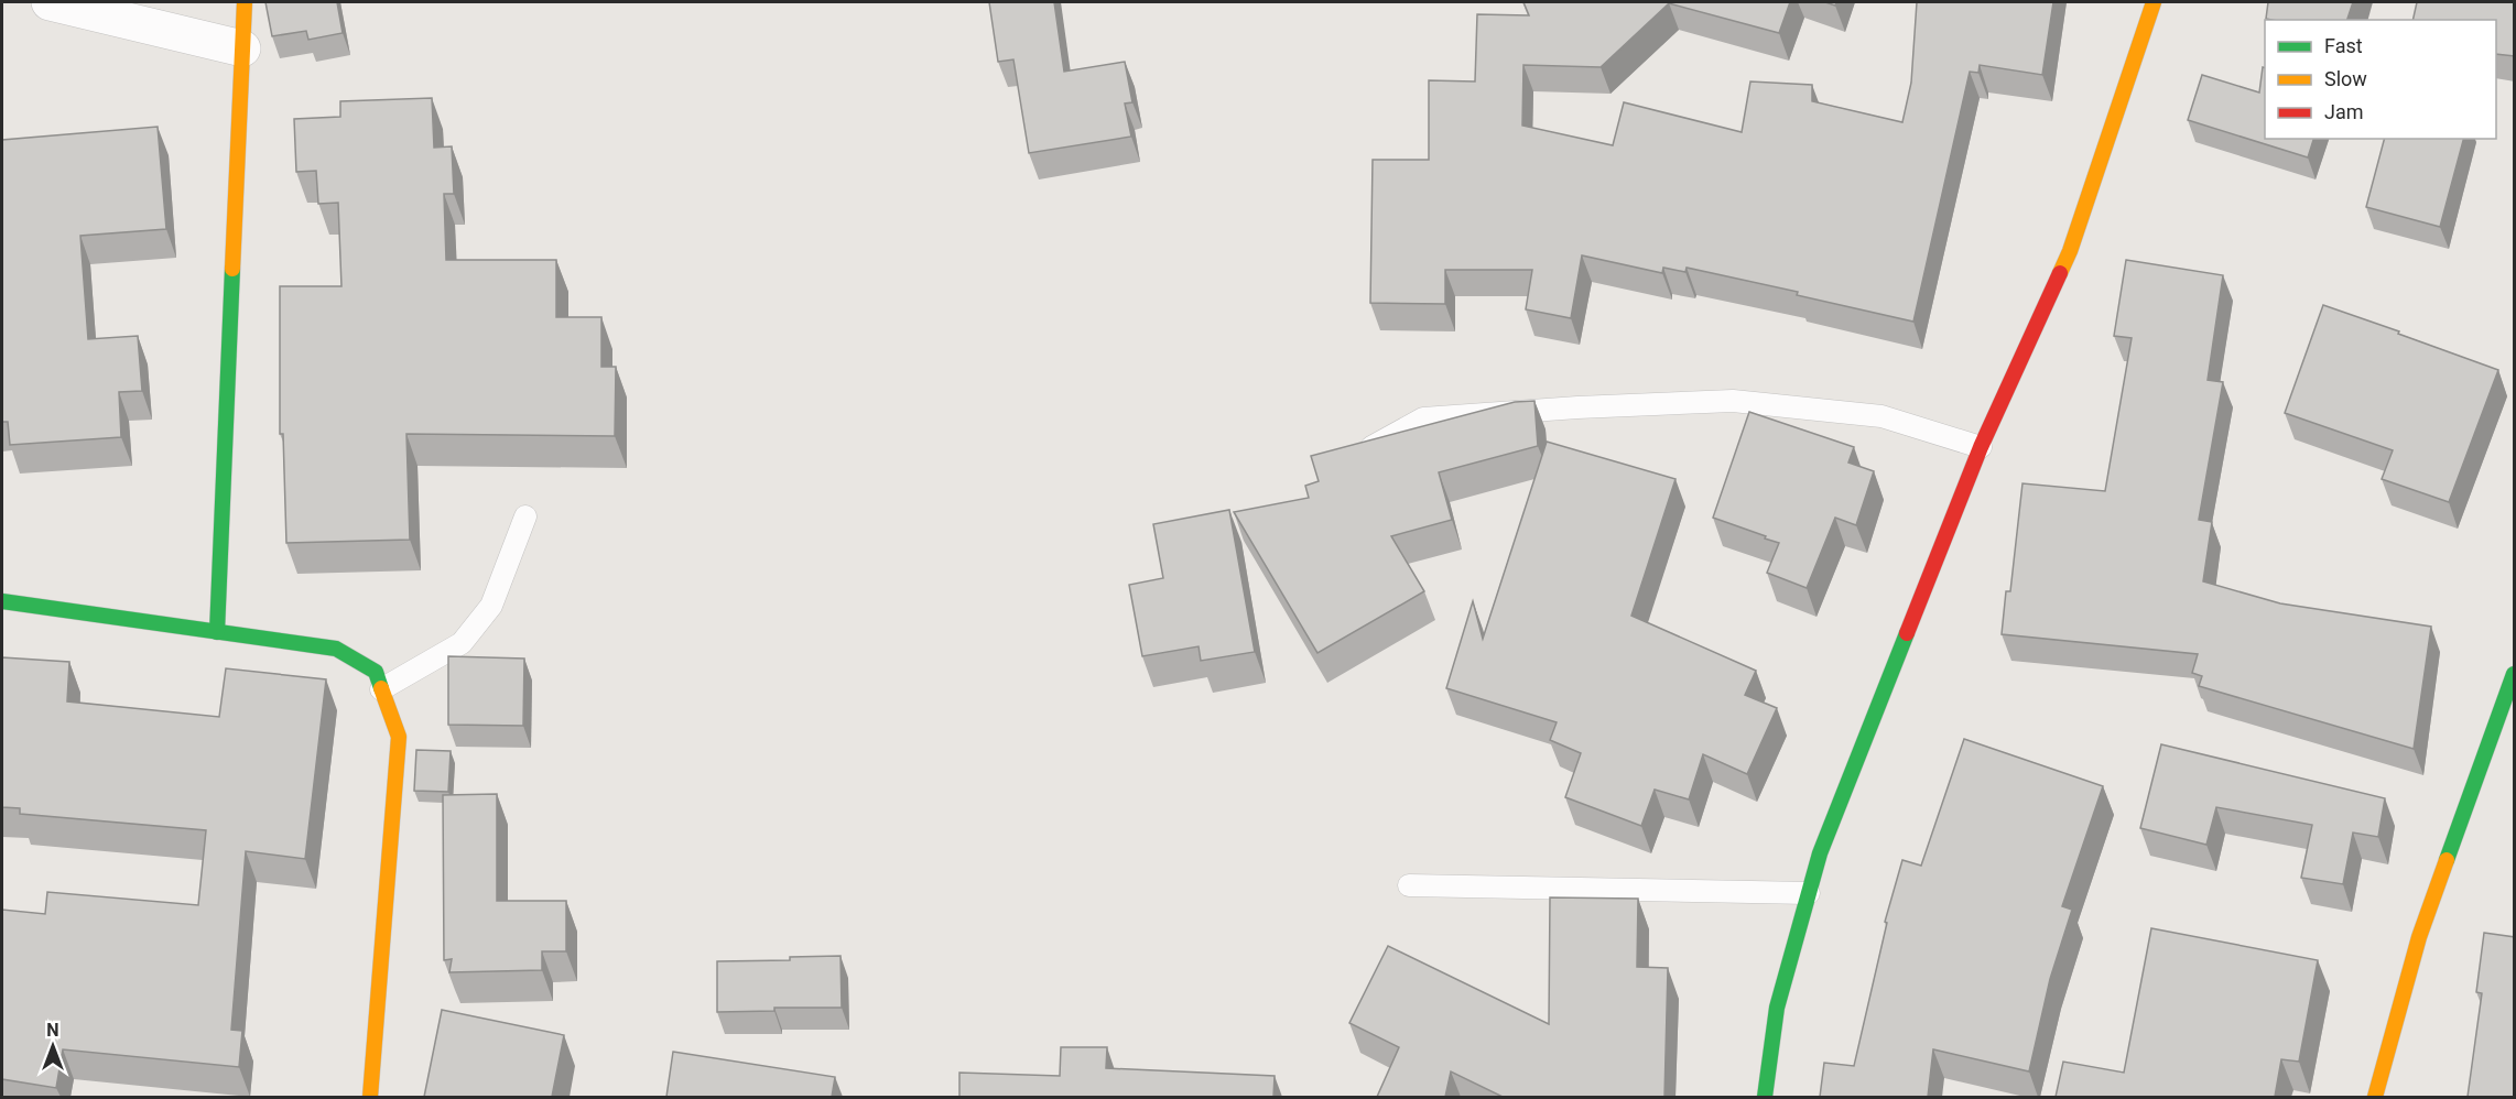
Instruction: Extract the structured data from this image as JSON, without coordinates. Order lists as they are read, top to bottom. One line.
{"legend":["Fast","Slow","Jam"],"north":"top"}
